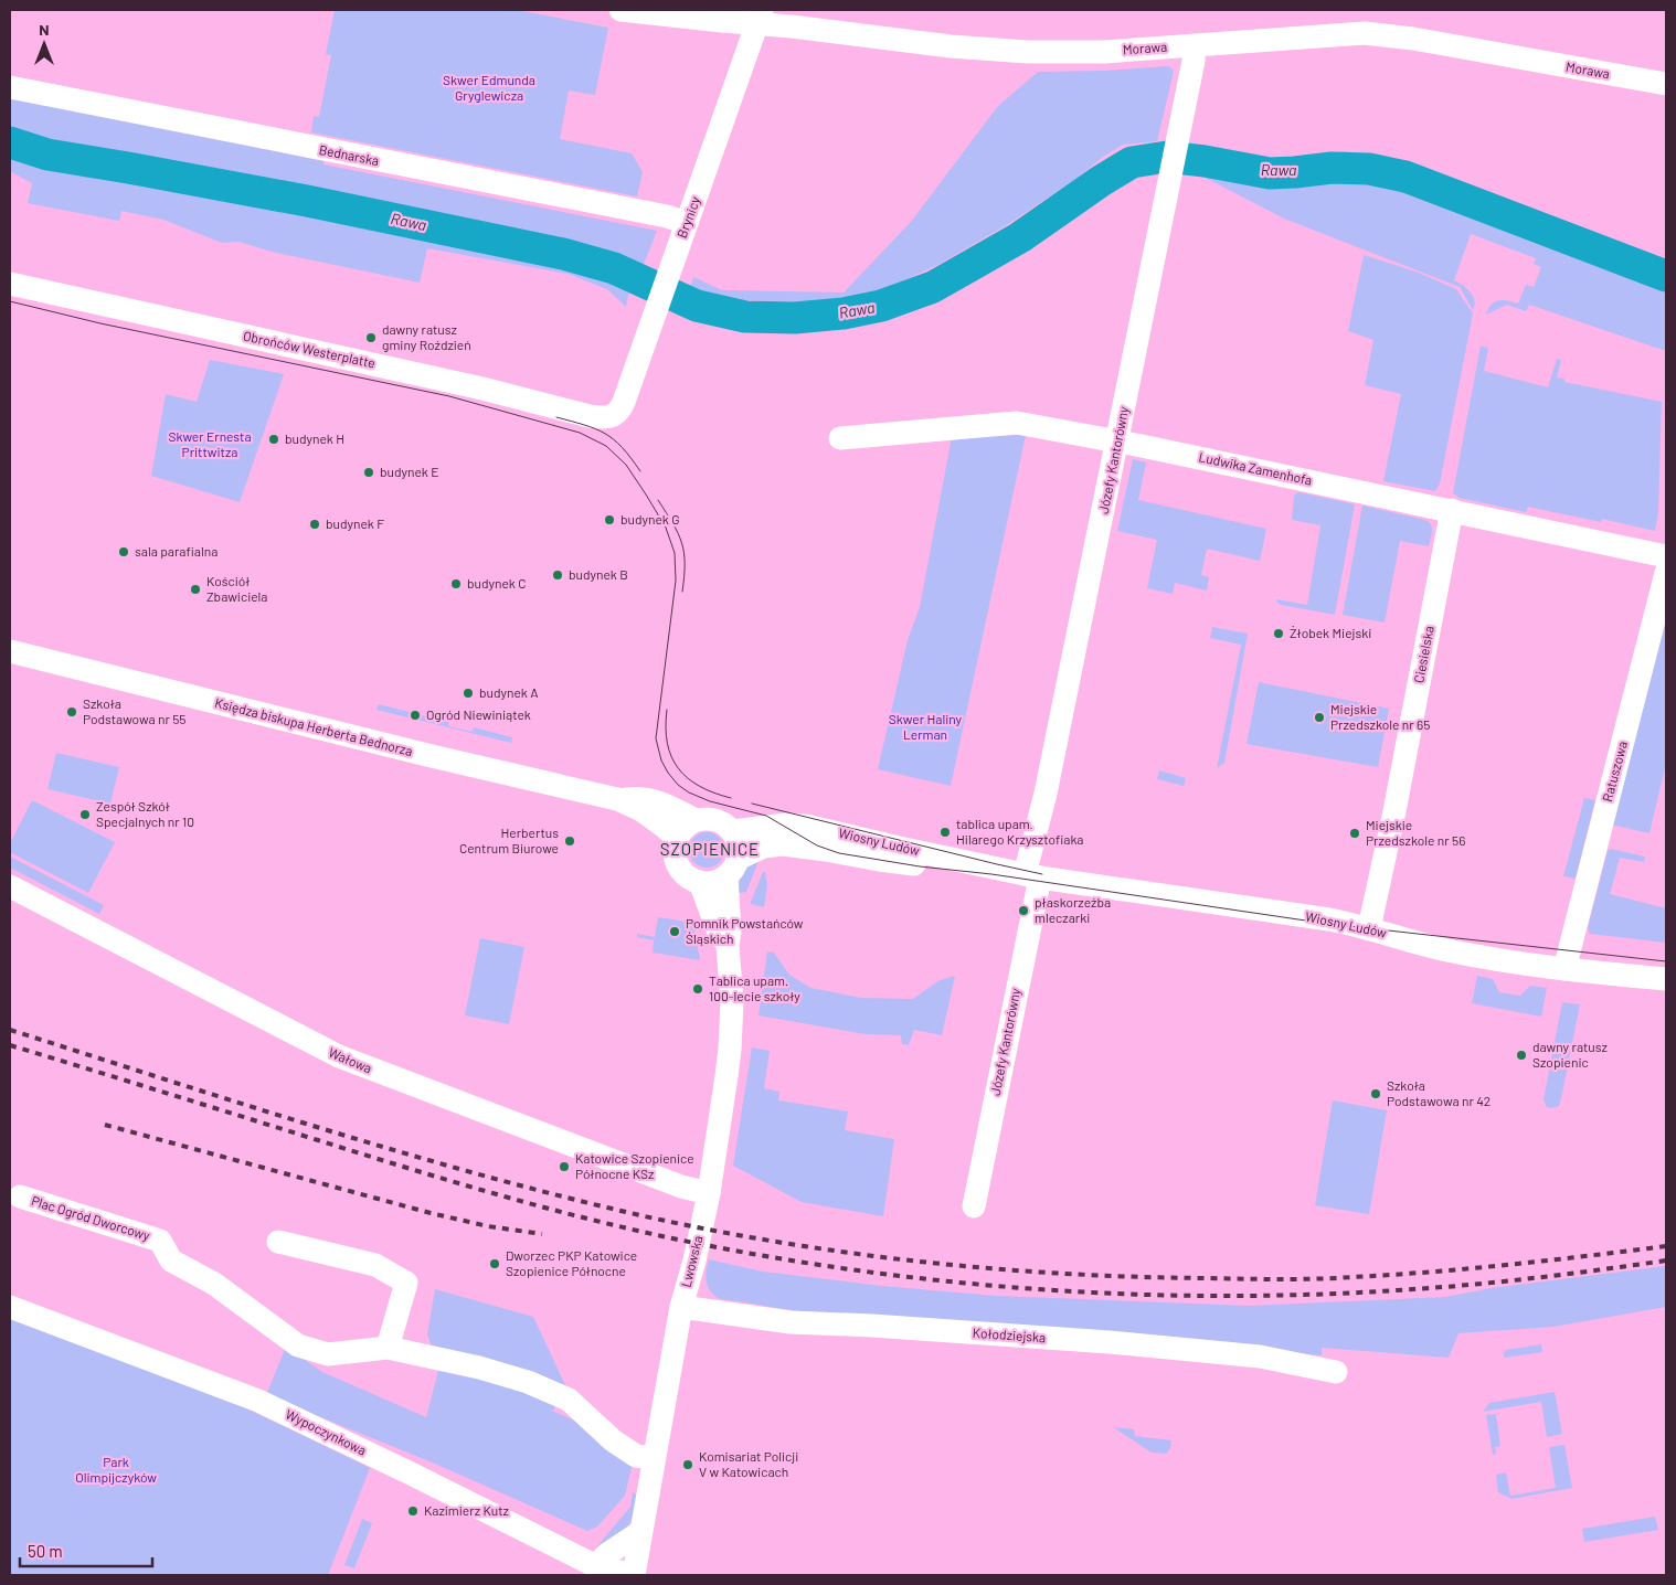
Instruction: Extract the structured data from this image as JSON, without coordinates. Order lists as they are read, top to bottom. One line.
{"streets":{"street":["Morawa","Bednarska","Brynicy","Obrońców Westerplatte","Józefy Kantorówny","Ludwika Zamenhofa","Ciesielska","Księdza biskupa Herberta Bednorza","Ratuszowa","Wiosny Ludów","Wałowa","Plac Ogród Dworcowy","Lwowska","Kołodziejska","Wypoczynkowa"]},"crossings":[["Morawa","Brynicy"],["Morawa","Józefy Kantorówny"],["Bednarska","Brynicy"],["Brynicy","Obrońców Westerplatte"],["Józefy Kantorówny","Ludwika Zamenhofa"],["Józefy Kantorówny","Wiosny Ludów"],["Ludwika Zamenhofa","Ciesielska"],["Ciesielska","Wiosny Ludów"],["Księdza biskupa Herberta Bednorza","Wiosny Ludów"],["Księdza biskupa Herberta Bednorza","Lwowska"],["Ratuszowa","Wiosny Ludów"],["Wiosny Ludów","Lwowska"],["Wałowa","Lwowska"],["Plac Ogród Dworcowy","Lwowska"],["Lwowska","Kołodziejska"],["Lwowska","Wypoczynkowa"]],"districts":["SZOPIENICE"],"water":["Rawa"],"parks":["Skwer Edmunda Gryglewicza","Skwer Ernesta Prittwitza","Skwer Haliny Lerman","Park Olimpijczyków"],"places":["dawny ratusz gminy Roździeń","budynek H","budynek E","budynek G","budynek F","sala parafialna","budynek B","budynek C","Kościół Zbawiciela","Żłobek Miejski","budynek A","Szkoła Podstawowa nr 55","Ogród Niewiniątek","Miejskie Przedszkole nr 65","Zespół Szkół Specjalnych nr 10","tablica upam. Hilarego Krzysztofiaka","Miejskie Przedszkole nr 56","Herbertus Centrum Biurowe","płaskorzeźba mleczarki","Pomnik Powstańców Śląskich","Tablica upam. 100-lecie szkoły","dawny ratusz Szopienic","Szkoła Podstawowa nr 42","Katowice Szopienice Północne KSz","Dworzec PKP Katowice Szopienice Północne","Komisariat Policji V w Katowicach","Kazimierz Kutz"],"scale_bar":"50 m","north":"top"}
